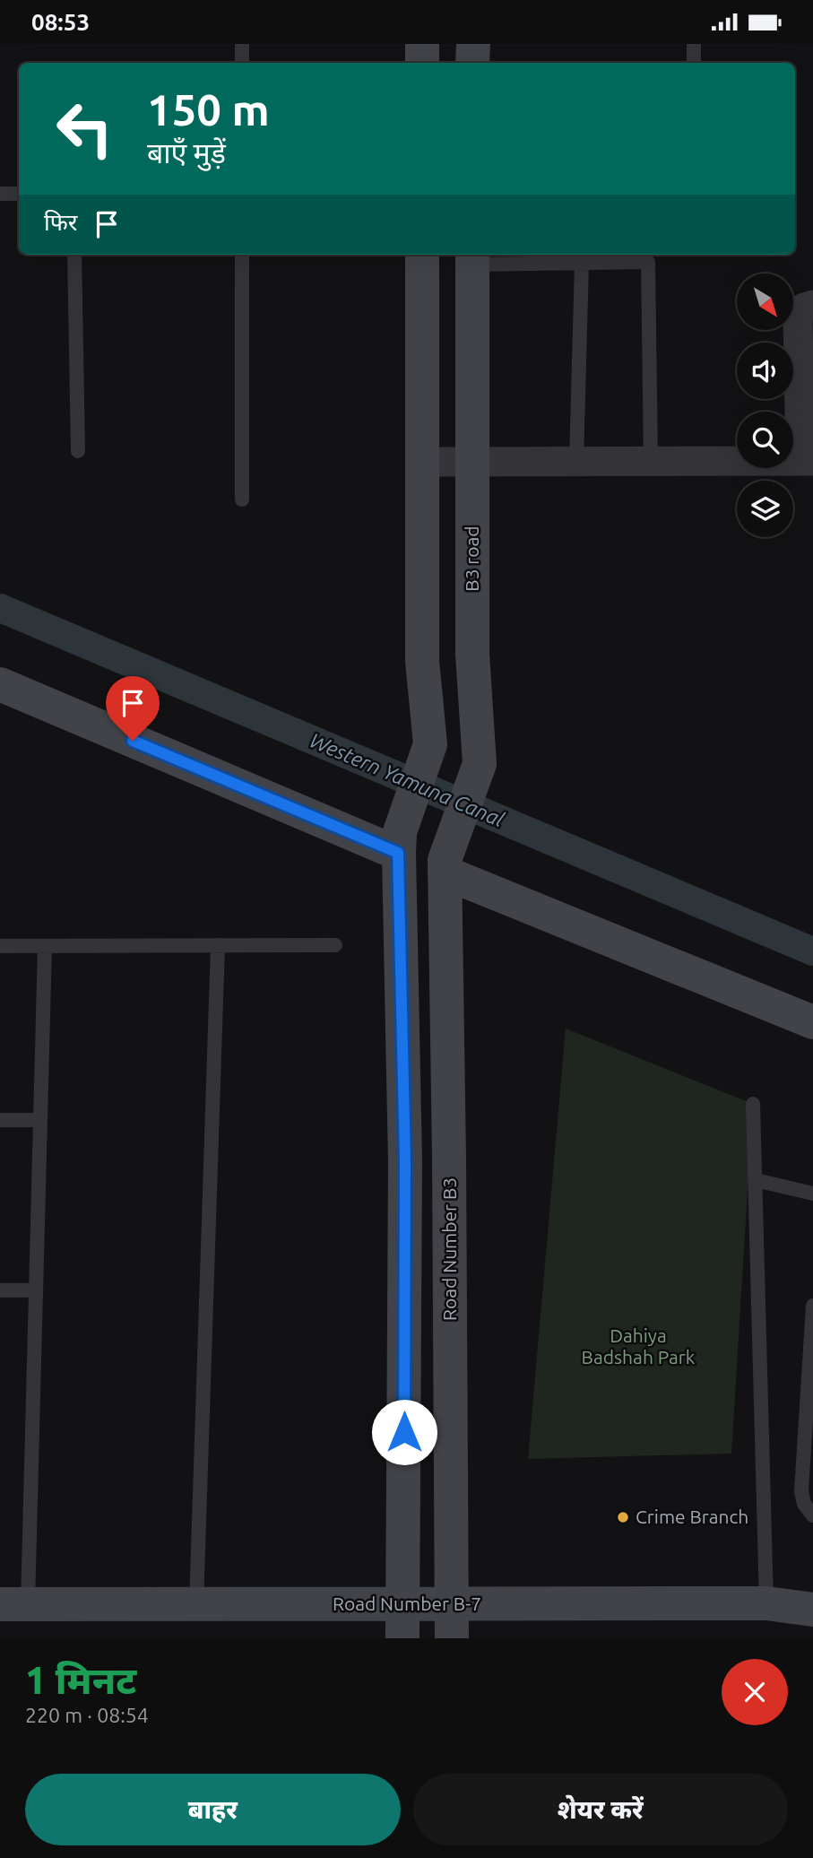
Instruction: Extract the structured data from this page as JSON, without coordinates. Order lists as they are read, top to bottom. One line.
{"streets":{"street":["B3 road","Road Number B3","Road Number B-7"]},"crossings":[["B3 road","Road Number B3"],["Road Number B3","Road Number B-7"]],"water":["Western Yamuna Canal"],"parks":["Dahiya Badshah Park"],"places":["Crime Branch"],"north":"bottom right","page":{"status":"08:53","turn":["150 m","बाएँ मुड़ें"],"then":"फिर","heading":["1 मिनट","220 m · 08:54"],"buttons":["बाहर","शेयर करें"]}}
